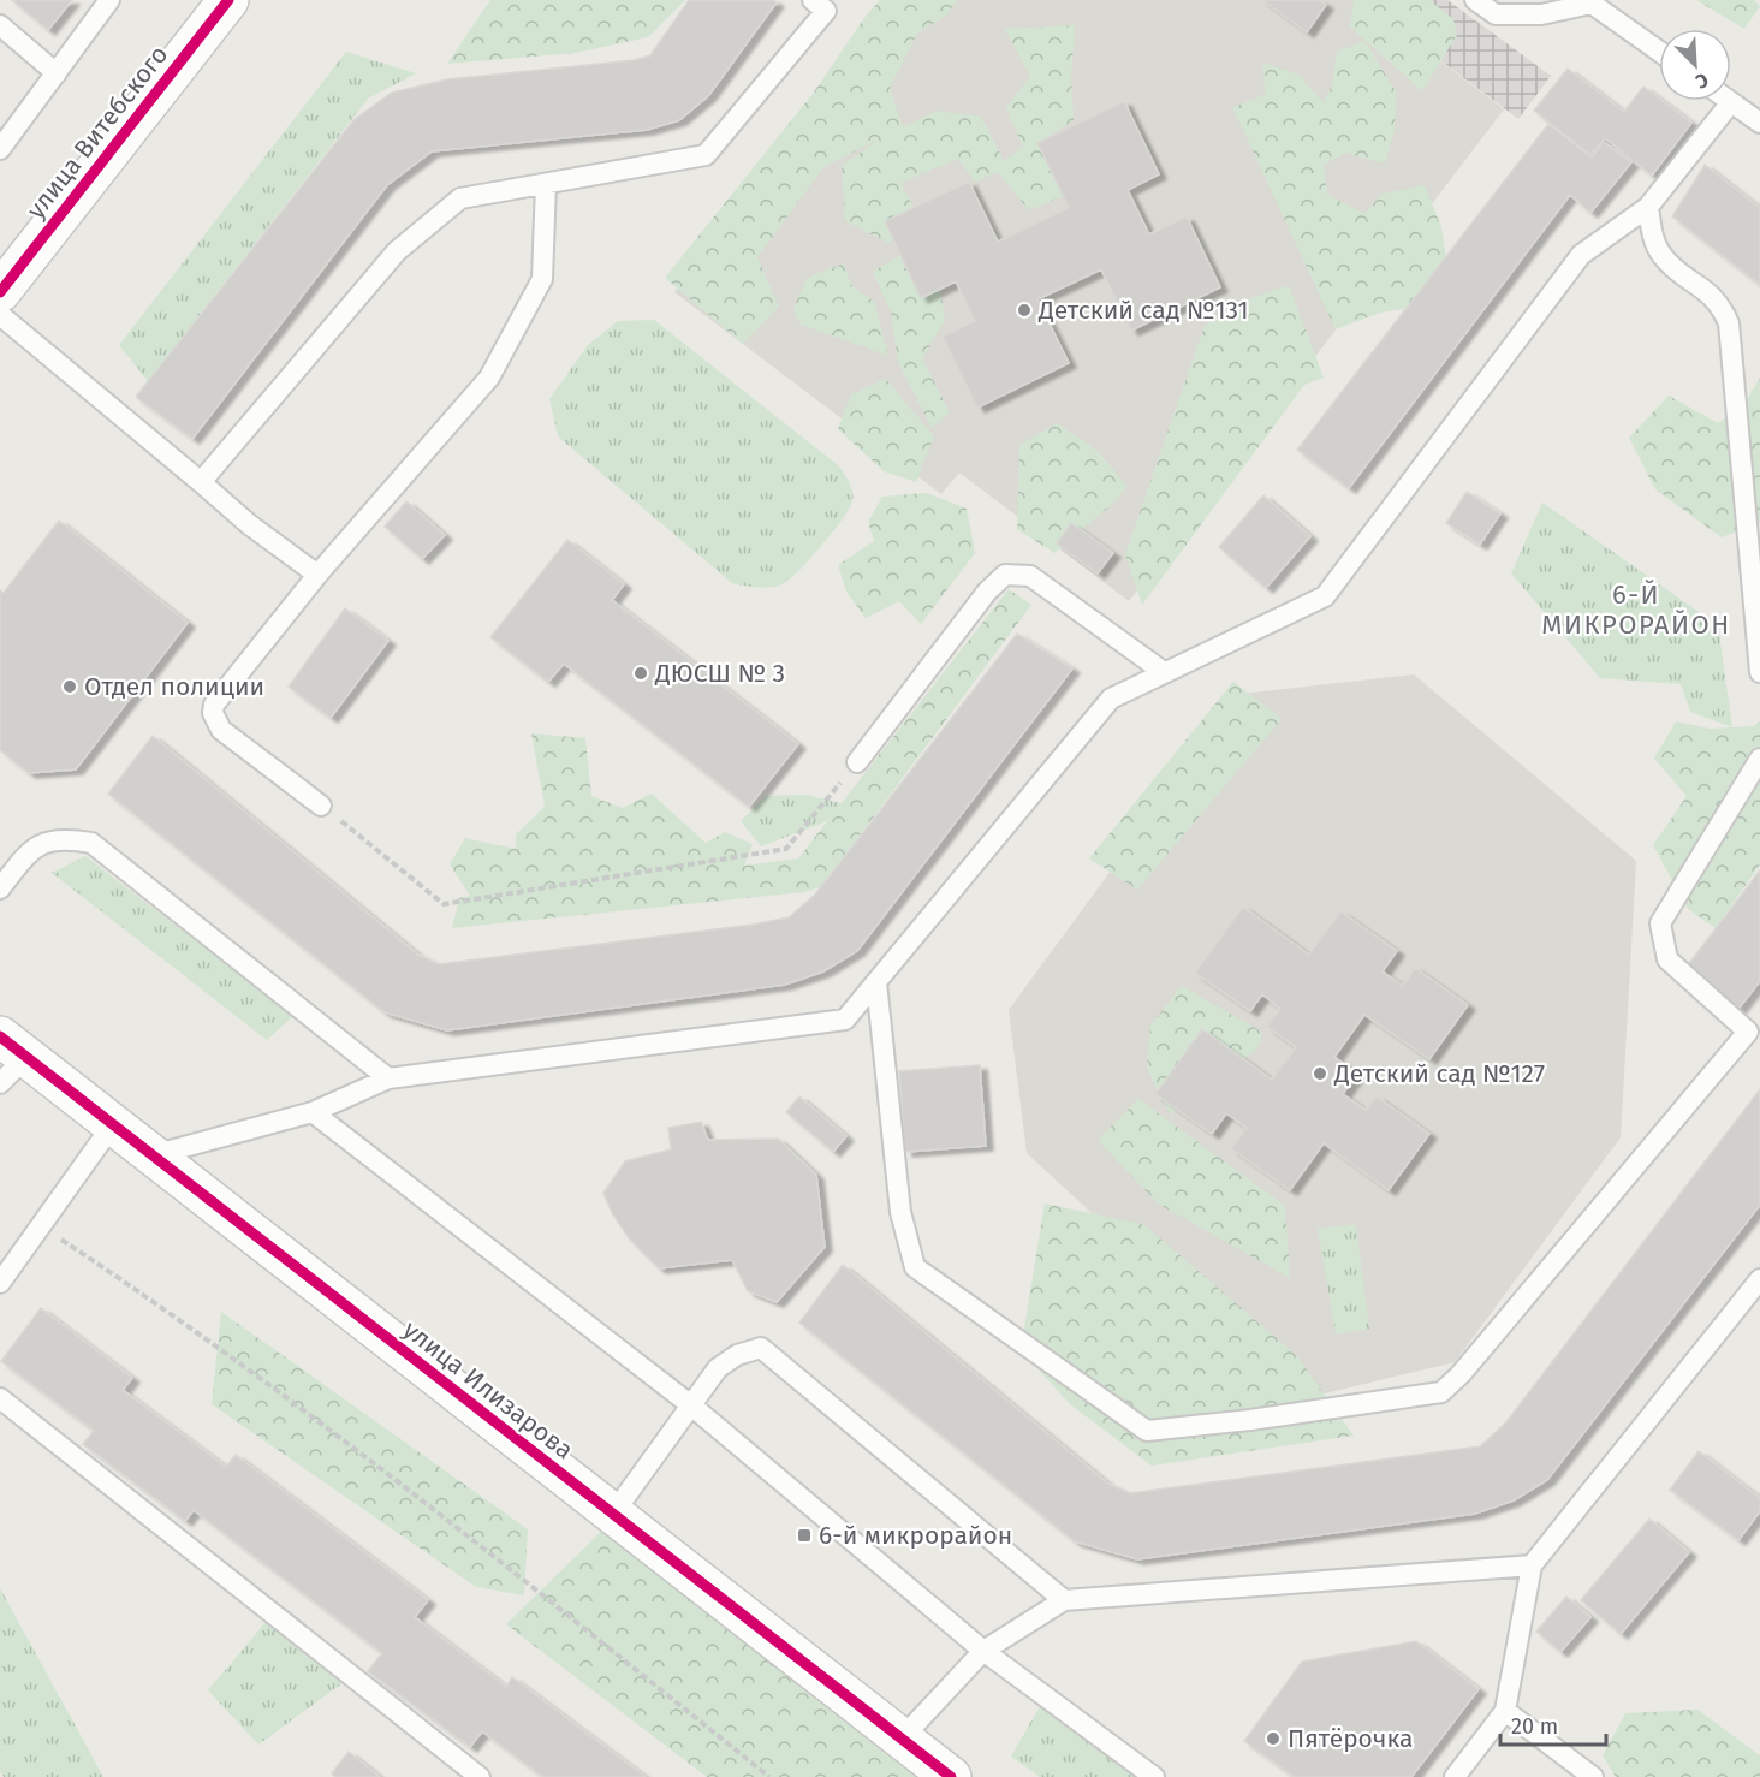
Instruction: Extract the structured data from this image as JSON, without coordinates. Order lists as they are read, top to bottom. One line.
{"streets":{"street":["улица Витебского","улица Илизарова"]},"districts":["6-Й МИКРОРАЙОН"],"places":{"other":["Детский сад №131","ДЮСШ № 3","Отдел полиции","Детский сад №127","Пятёрочка"],"transit":["6-й микрорайон"]},"scale_bar":"20 m","north":"bottom right"}
